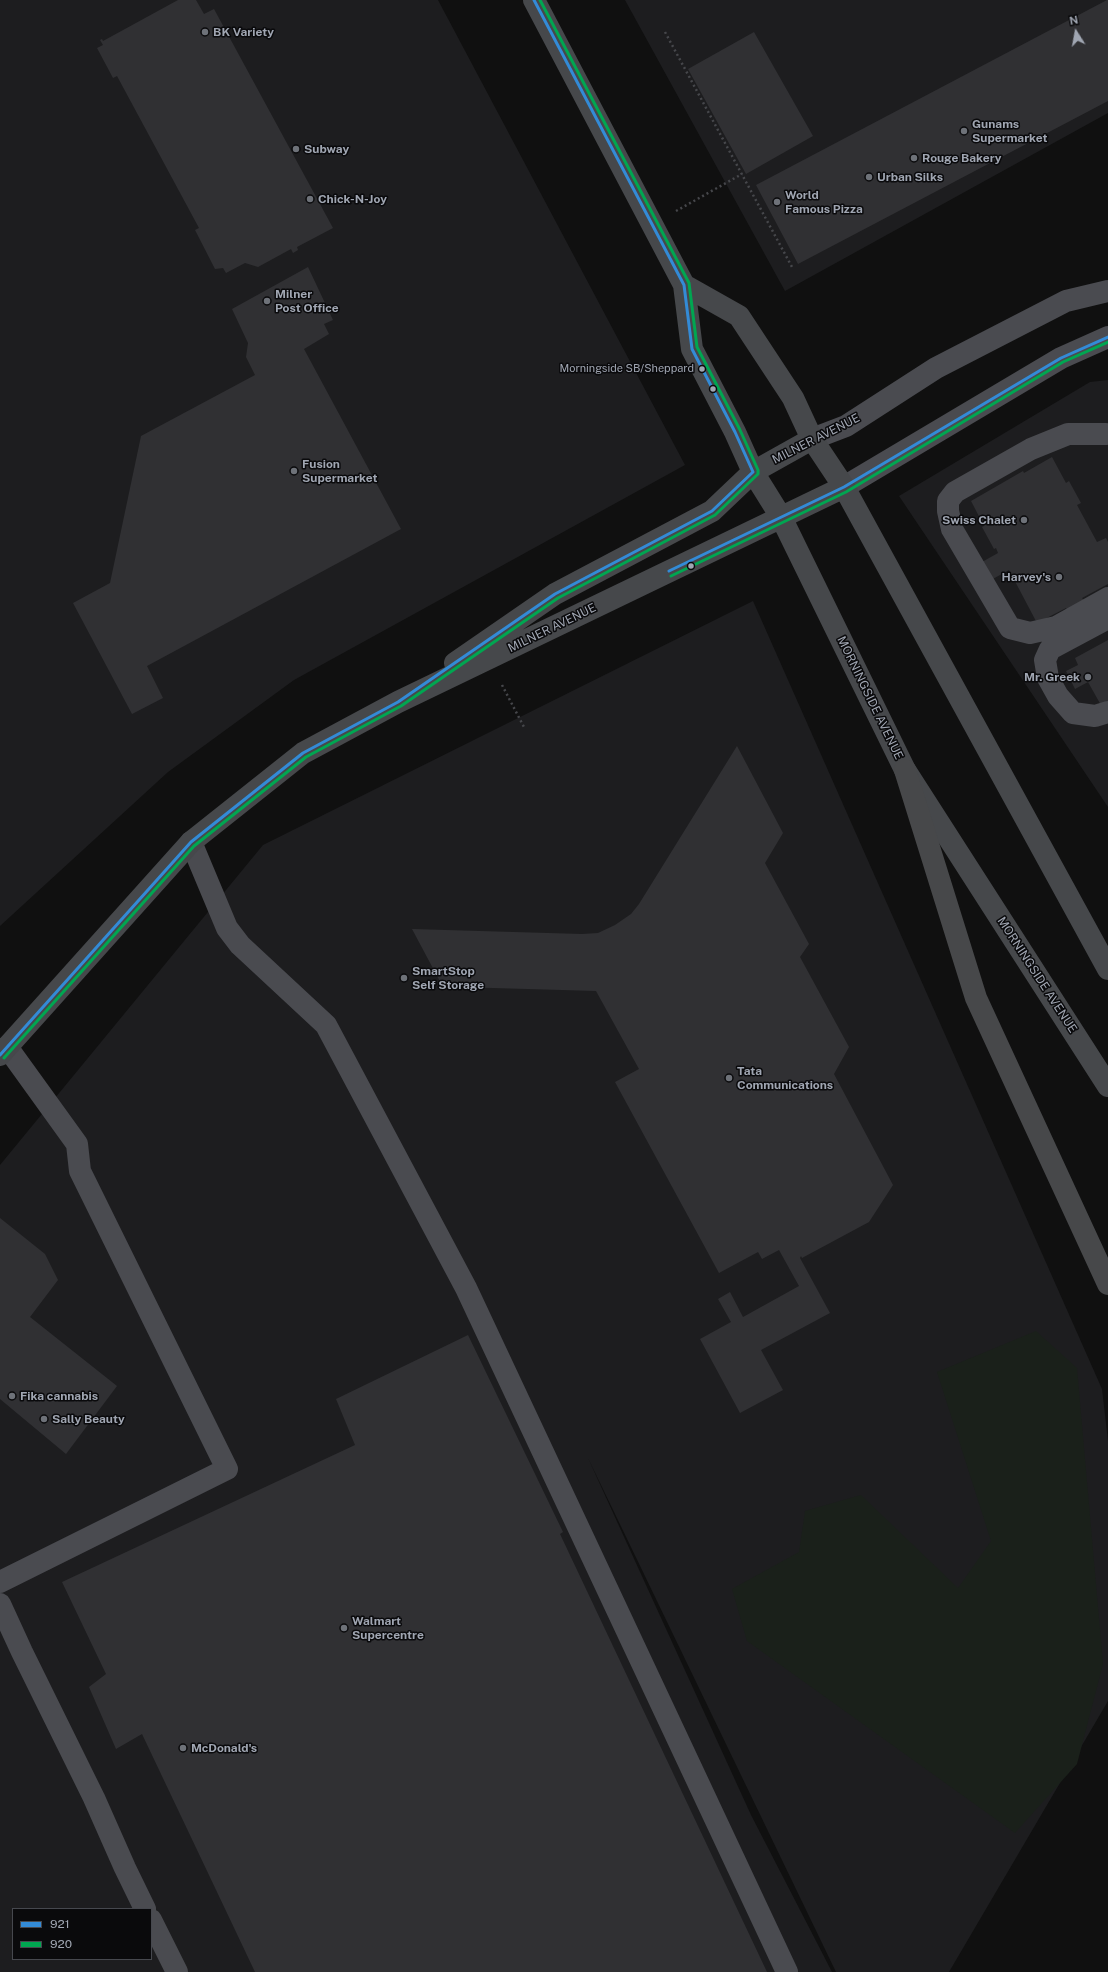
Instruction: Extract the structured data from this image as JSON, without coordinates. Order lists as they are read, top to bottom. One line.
{"streets":{"main road":["MILNER AVENUE","MORNINGSIDE AVENUE"]},"crossings":[["MILNER AVENUE","MORNINGSIDE AVENUE"]],"places":["BK Variety","Gunams Supermarket","Subway","Rouge Bakery","Urban Silks","Chick-N-Joy","World Famous Pizza","Milner Post Office","Morningside SB/Sheppard","Fusion Supermarket","Swiss Chalet","Harvey's","Mr. Greek","SmartStop Self Storage","Tata Communications","Fika cannabis","Sally Beauty","Walmart Supercentre","McDonald's"],"lines":["transit line 921","transit line 920"],"legend":["921","920"],"north":"top"}
